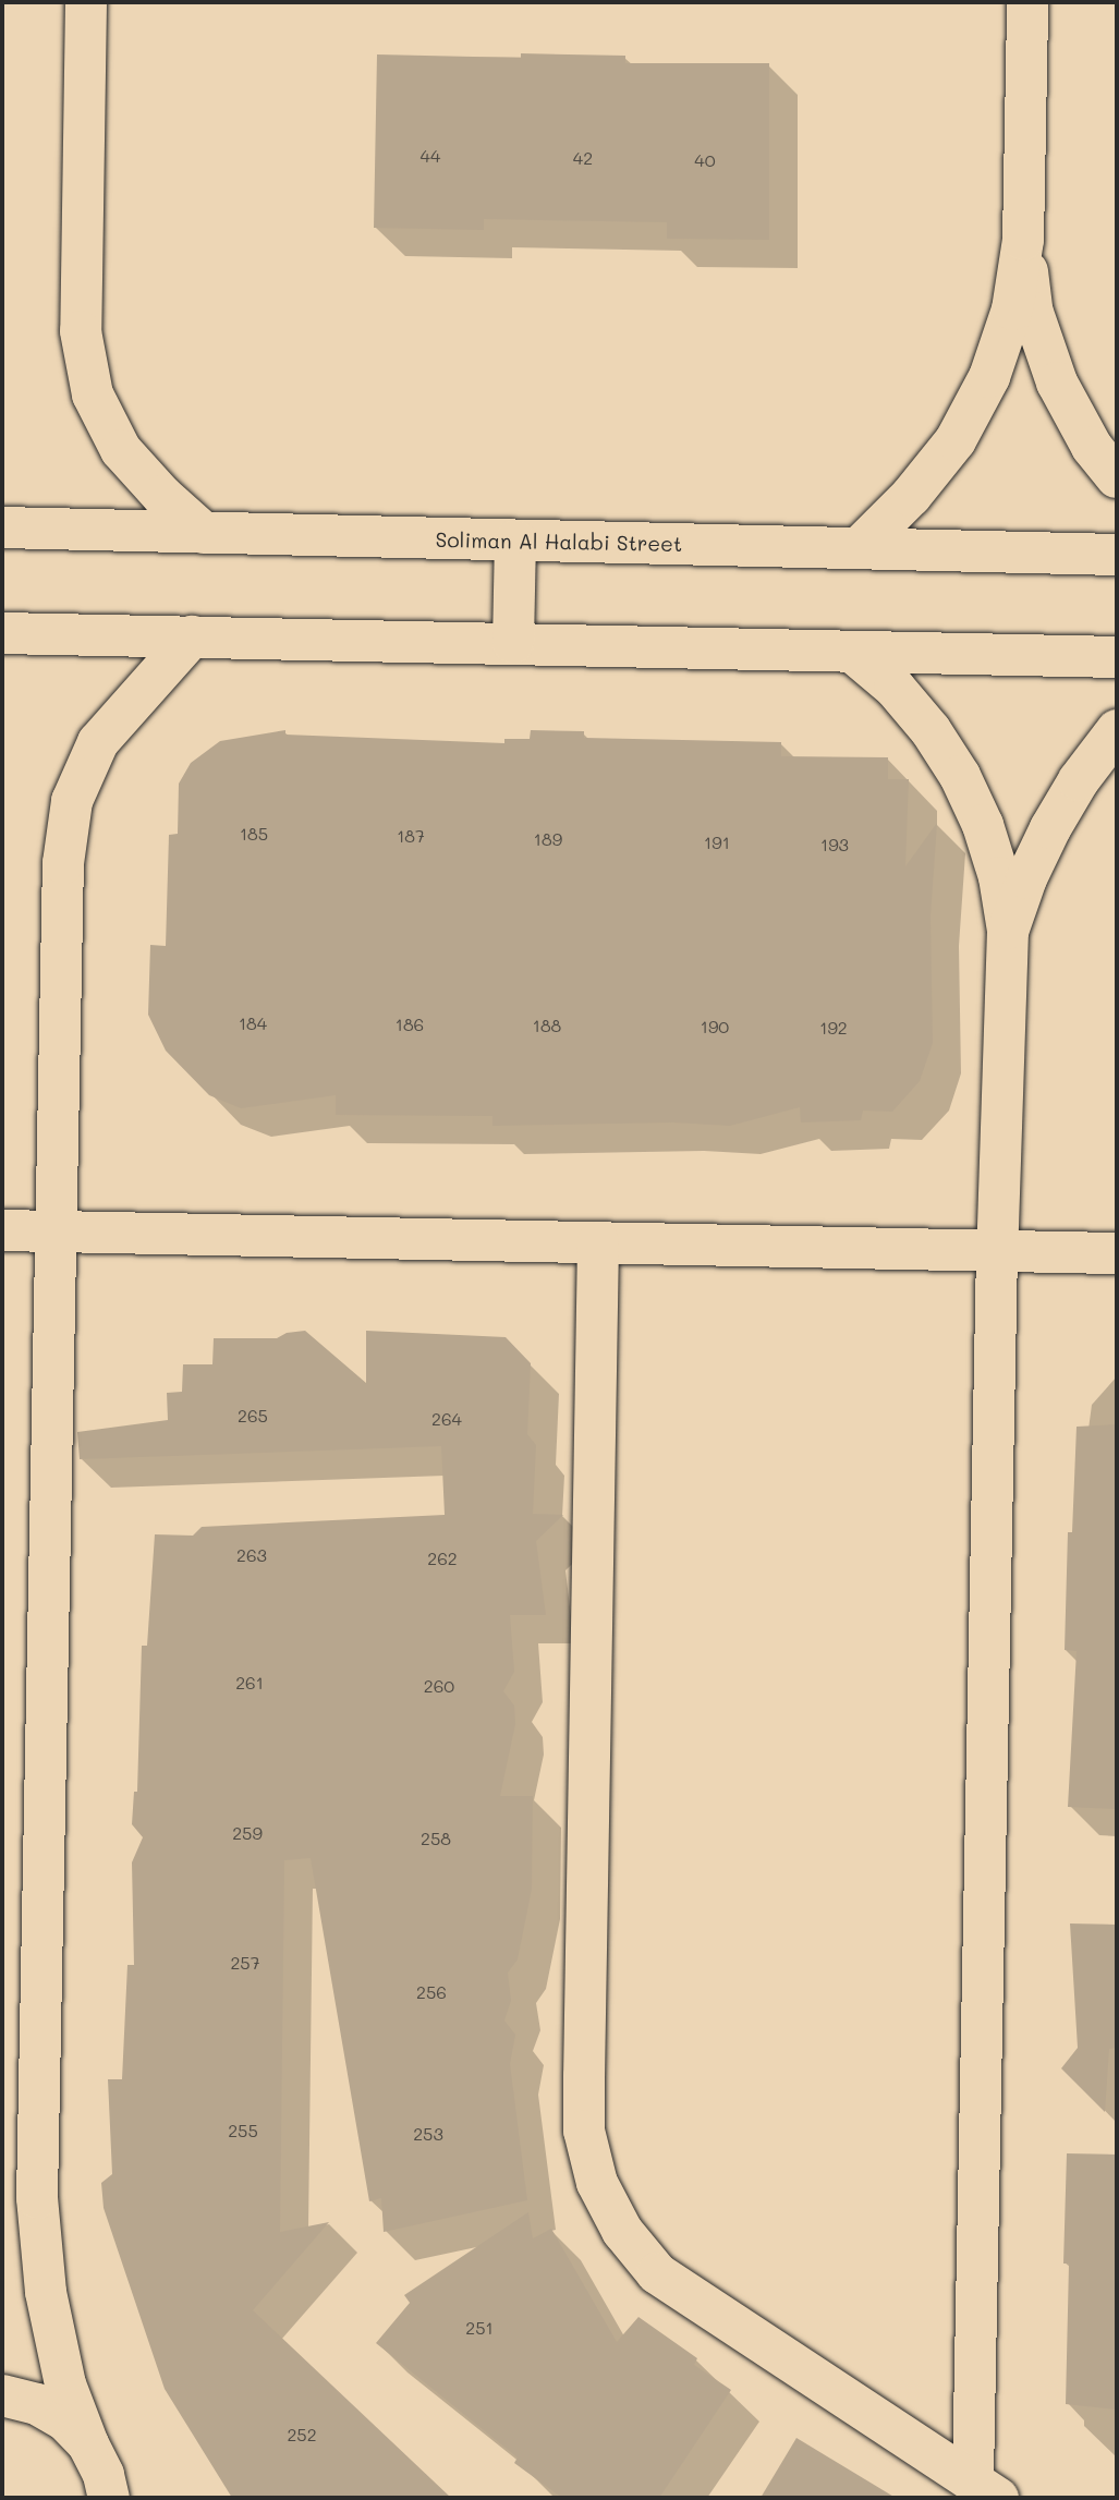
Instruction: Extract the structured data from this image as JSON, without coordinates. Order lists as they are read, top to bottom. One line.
{"streets":{"street":["Soliman Al Halabi Street"]},"house_numbers":["44","42","40","185","187","189","191","193","184","186","188","190","192","265","264","263","262","261","260","259","258","257","256","255","253","251","252"]}
